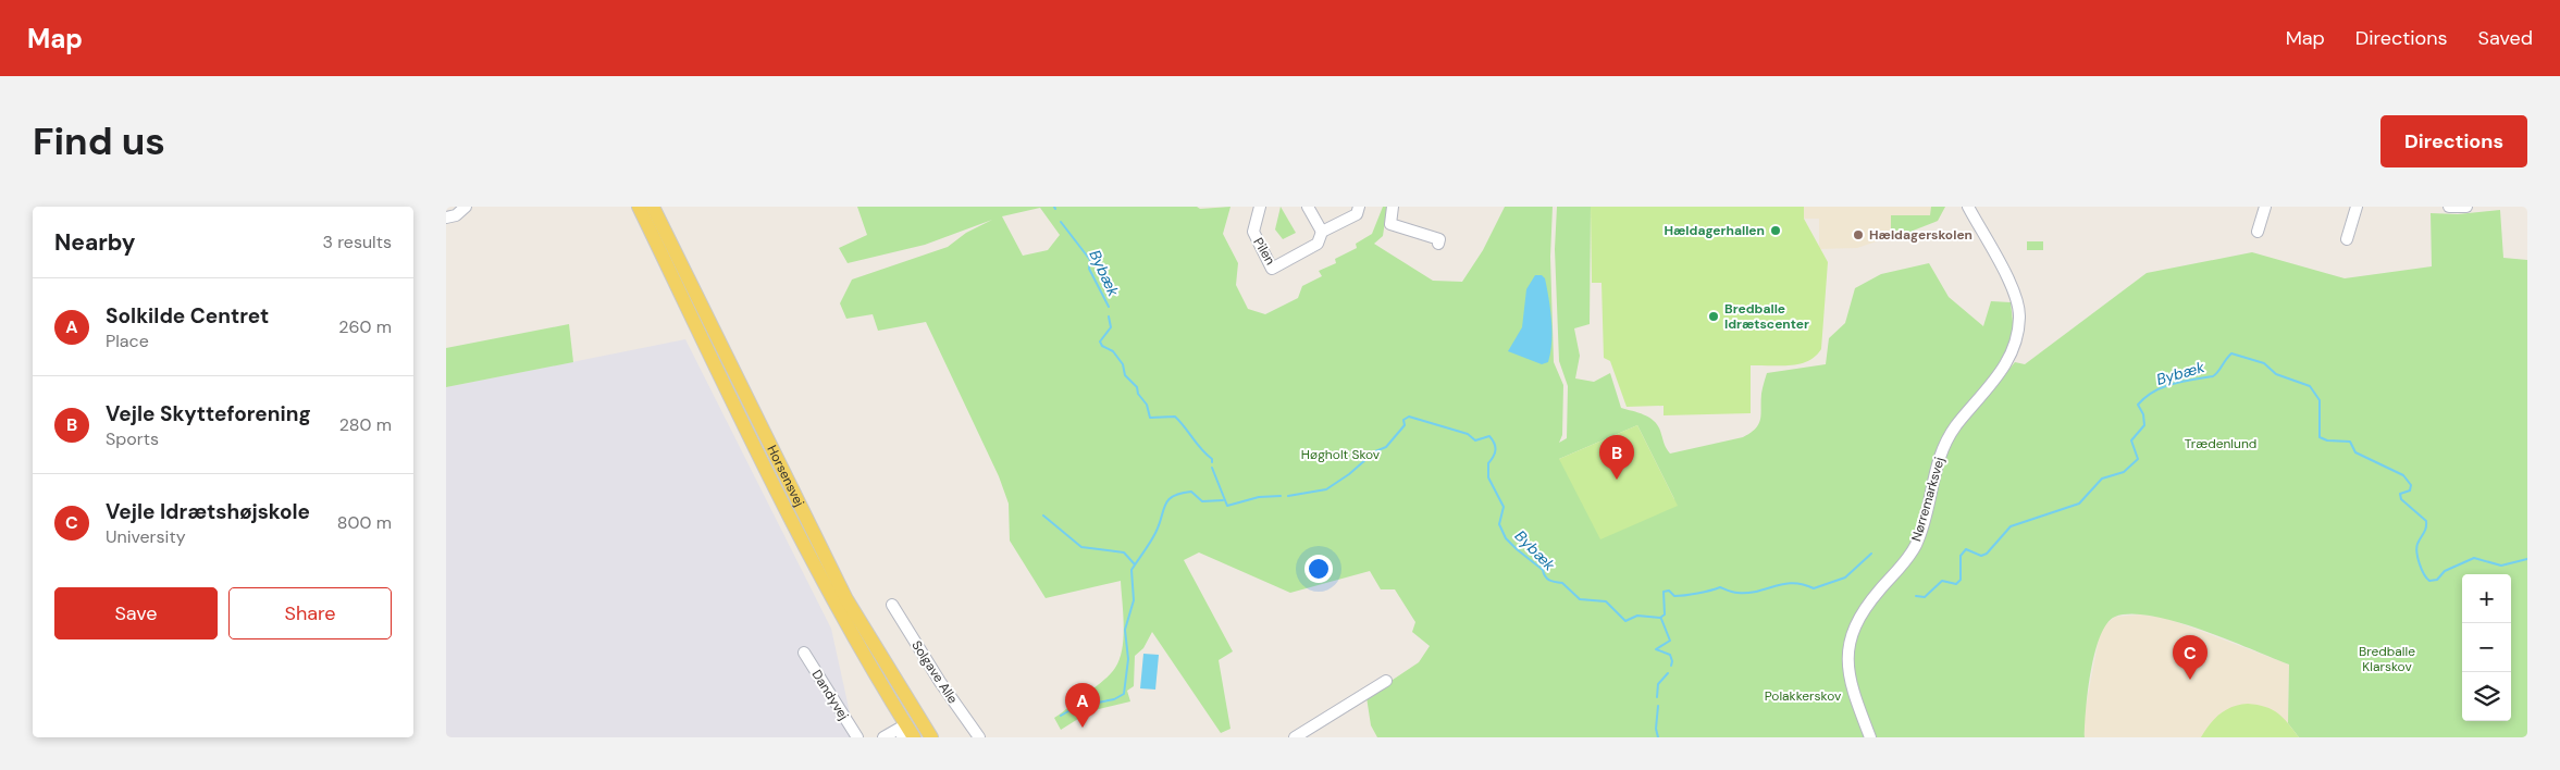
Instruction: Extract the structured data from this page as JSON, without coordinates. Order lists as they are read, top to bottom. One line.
{"streets":{"main road":["Horsensvej"],"street":["Pilen","Nørremarksvej","Solgave Alle","Dandyvej"]},"water":["Bybæk"],"parks":["Trædenlund","Høgholt Skov","Bredballe Klarskov","Polakkerskov"],"places":["Hældagerhallen","Hældagerskolen","Bredballe Idrætscenter"],"page":{"header":"Map","nav":["Map","Directions","Saved"],"buttons":["Directions",["Save","Share"]],"title":"Find us","heading":["Nearby","3 results"],"list":[{"mark":"A","name":"Solkilde Centret","note":"Place","value":"260 m"},{"mark":"B","name":"Vejle Skytteforening","note":"Sports","value":"280 m"},{"mark":"C","name":"Vejle Idrætshøjskole","note":"University","value":"800 m"}],"pins":["B","C","A"],"map_buttons":["+","−"]}}
